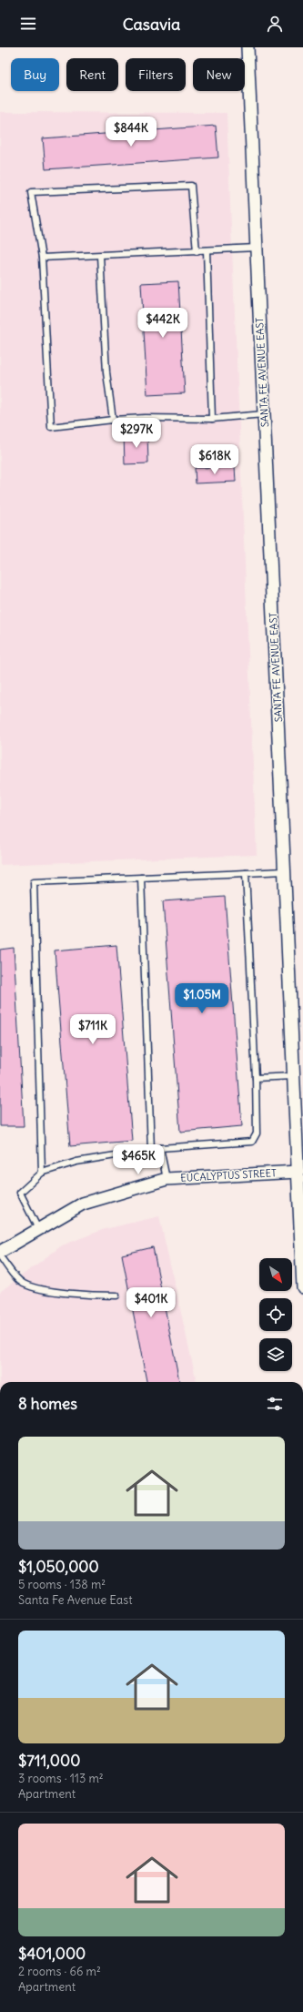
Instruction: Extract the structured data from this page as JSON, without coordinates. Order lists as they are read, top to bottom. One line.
{"streets":{"street":["SANTA FE AVENUE EAST","EUCALYPTUS STREET"]},"crossings":[["SANTA FE AVENUE EAST","EUCALYPTUS STREET"]],"north":"bottom right","page":{"header":"Casavia","chip":["Buy","Rent","Filters","New"],"price":["$844K","$442K","$297K","$618K","$1.05M","$711K","$465K","$401K"],"heading":"8 homes","list":[{"name":"$1,050,000","note":"5 rooms · 138 m² · Santa Fe Avenue East"},{"name":"$711,000","note":"3 rooms · 113 m² · Apartment"},{"name":"$401,000","note":"2 rooms · 66 m² · Apartment"}]}}
